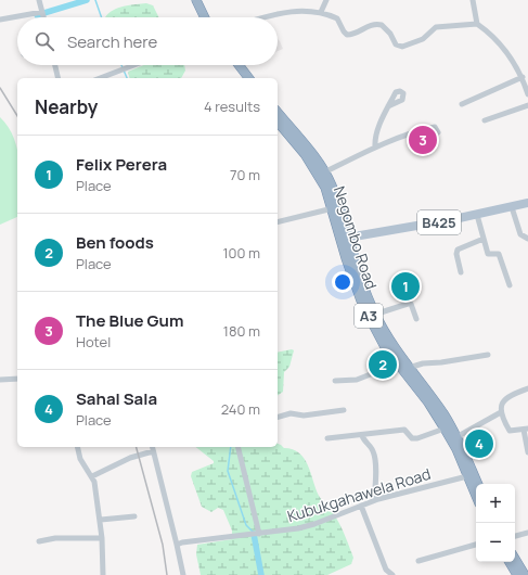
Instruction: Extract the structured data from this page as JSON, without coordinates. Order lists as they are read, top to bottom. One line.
{"streets":{"highway":["Negombo Road","A3"],"main road":["B425"],"street":["Kubukgahawela Road"]},"crossings":[["B425","Negombo Road"],["Negombo Road","Kubukgahawela Road"]],"page":{"search":"Search here","heading":["Nearby","4 results"],"pins":["3","1","2","4"],"list":[{"mark":"1","name":"Felix Perera","note":"Place","value":"70 m"},{"mark":"2","name":"Ben foods","note":"Place","value":"100 m"},{"mark":"3","name":"The Blue Gum","note":"Hotel","value":"180 m"},{"mark":"4","name":"Sahal Sala","note":"Place","value":"240 m"}],"map_buttons":["+","−"]}}
